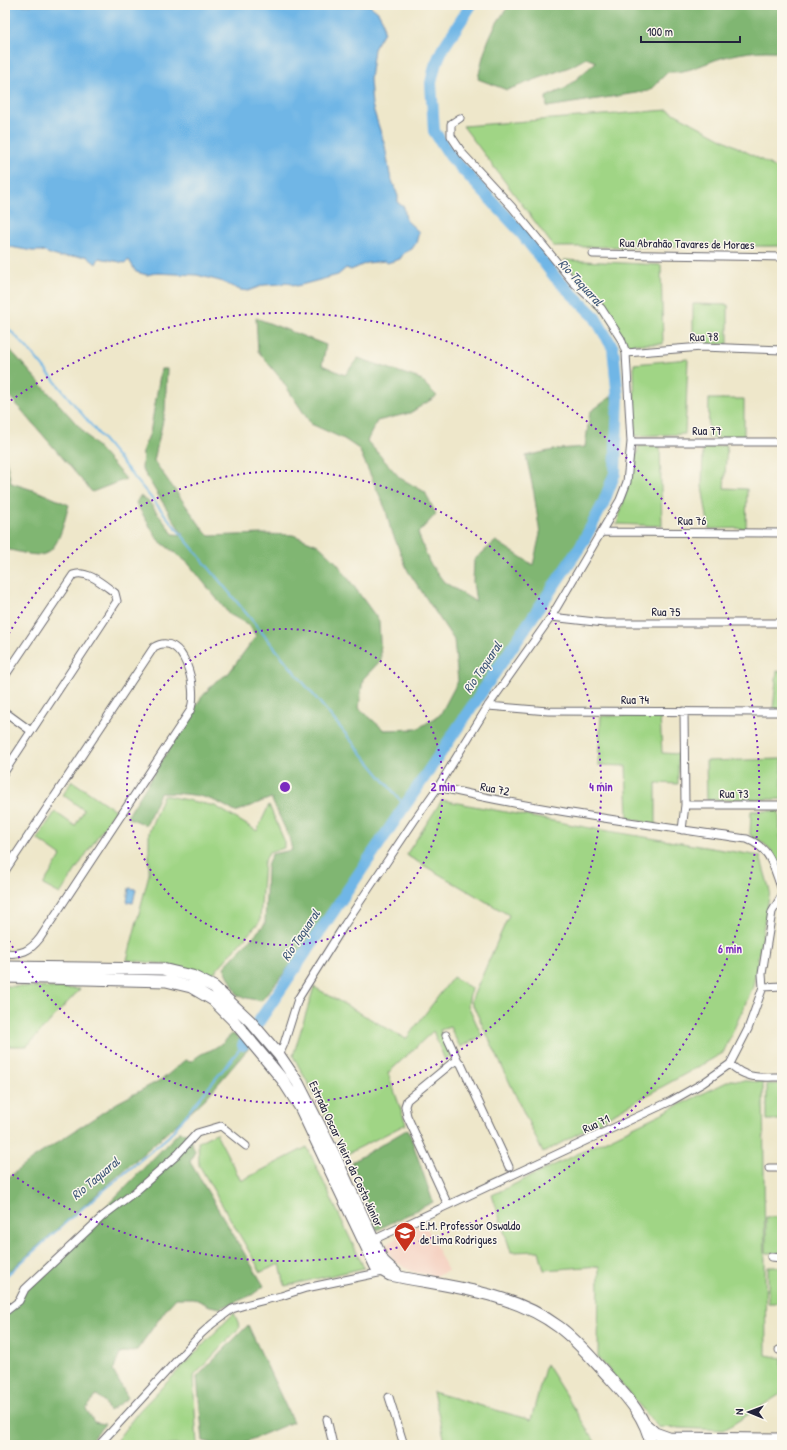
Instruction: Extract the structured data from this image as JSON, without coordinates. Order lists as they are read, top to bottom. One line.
{"streets":{"main road":["Estrada Oscar Vieira da Costa Júnior"],"street":["Rua Abrahão Tavares de Moraes","Rua 78","Rua 77","Rua 76","Rua 75","Rua 74","Rua 72","Rua 73","Rua 71"]},"crossings":[["Rua 71","Estrada Oscar Vieira da Costa Júnior"]],"water":["Rio Taquaral"],"places":{"school or university":["E.M. Professor Oswaldo de Lima Rodrigues"]},"scale_bar":"100 m","north":"left","rings":["2 min","4 min","6 min"]}
